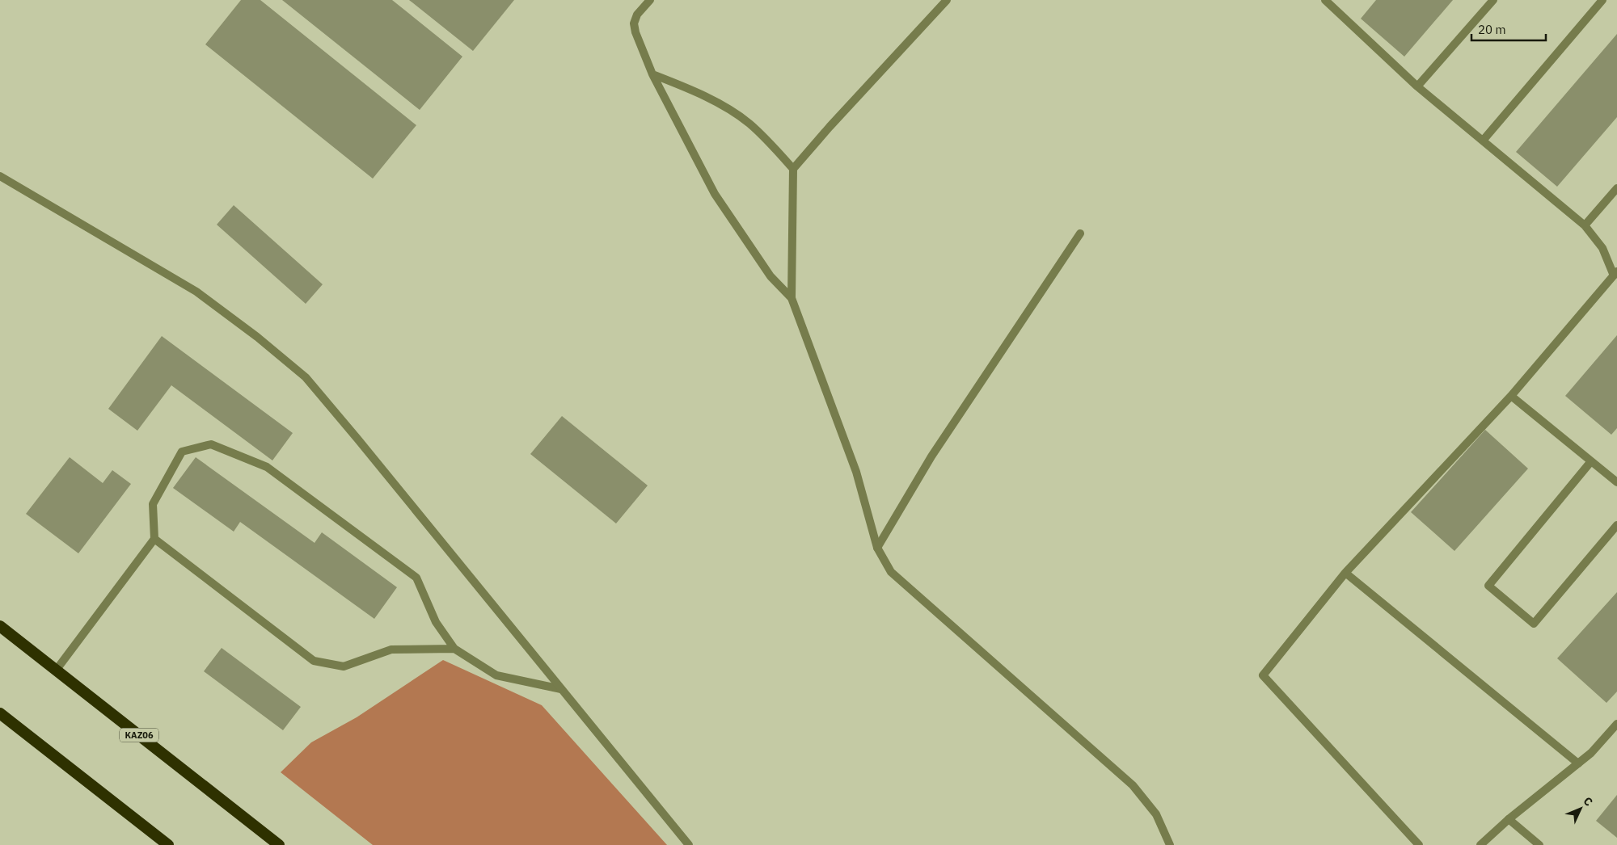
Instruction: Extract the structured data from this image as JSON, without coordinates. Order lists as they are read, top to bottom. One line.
{"streets":{"highway":["KАZ06"]},"scale_bar":"20 m","north":"top right"}
